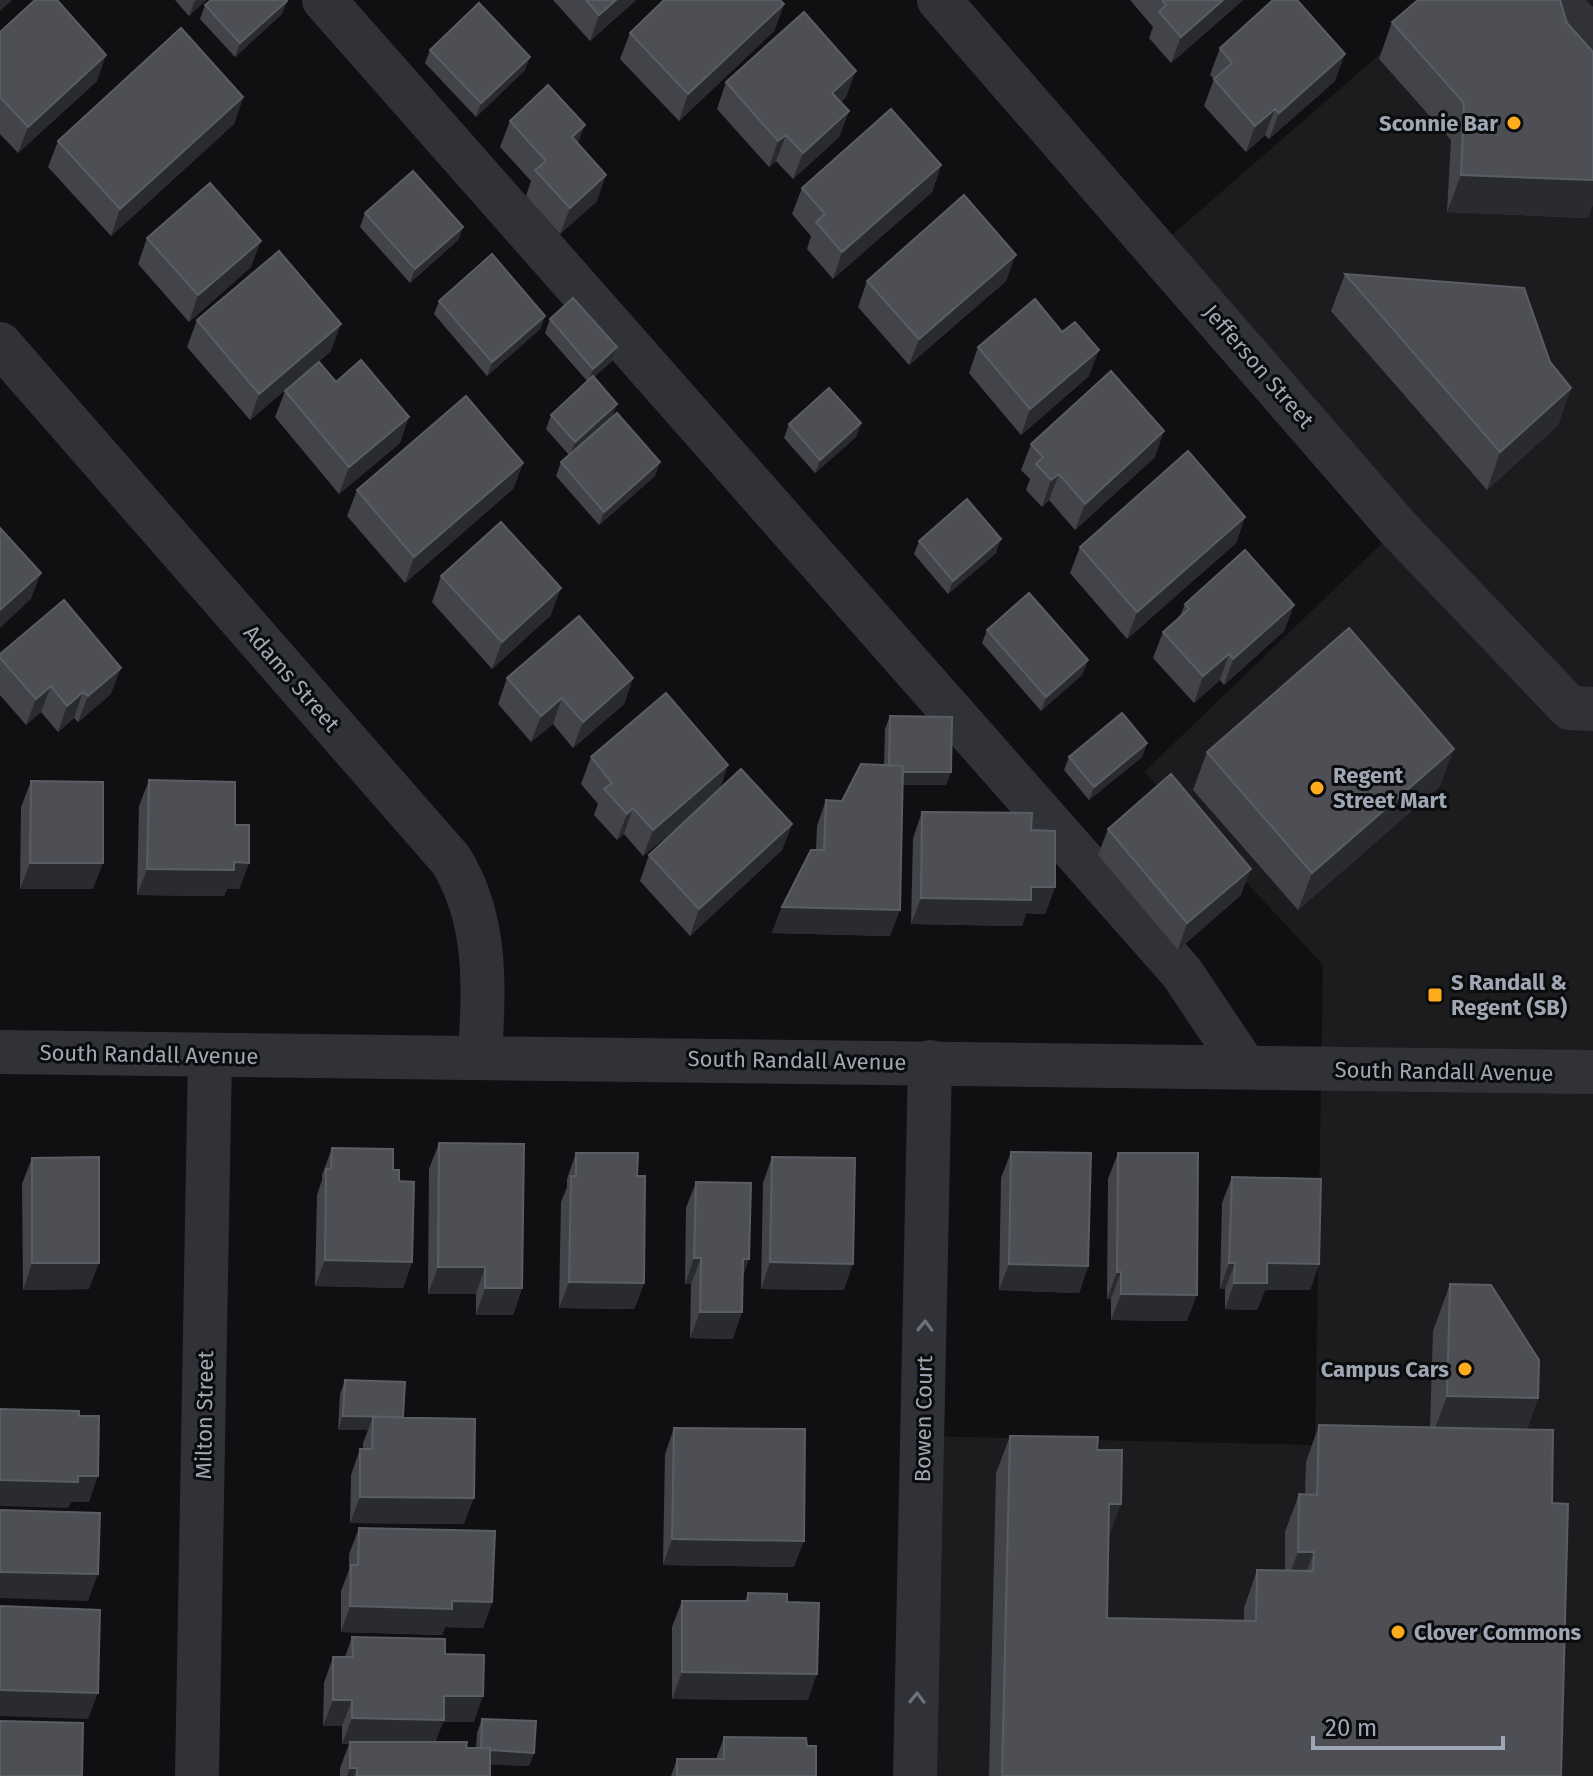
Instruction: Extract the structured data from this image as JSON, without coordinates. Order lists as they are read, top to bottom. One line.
{"streets":{"street":["Jefferson Street","Adams Street","South Randall Avenue","Milton Street","Bowen Court"]},"crossings":[["Adams Street","South Randall Avenue"],["South Randall Avenue","Milton Street"],["South Randall Avenue","Bowen Court"]],"one_way":["Bowen Court"],"places":{"other":["Sconnie Bar","Regent Street Mart","Campus Cars","Clover Commons"],"transit":["S Randall & Regent (SB)"]},"scale_bar":"20 m"}
